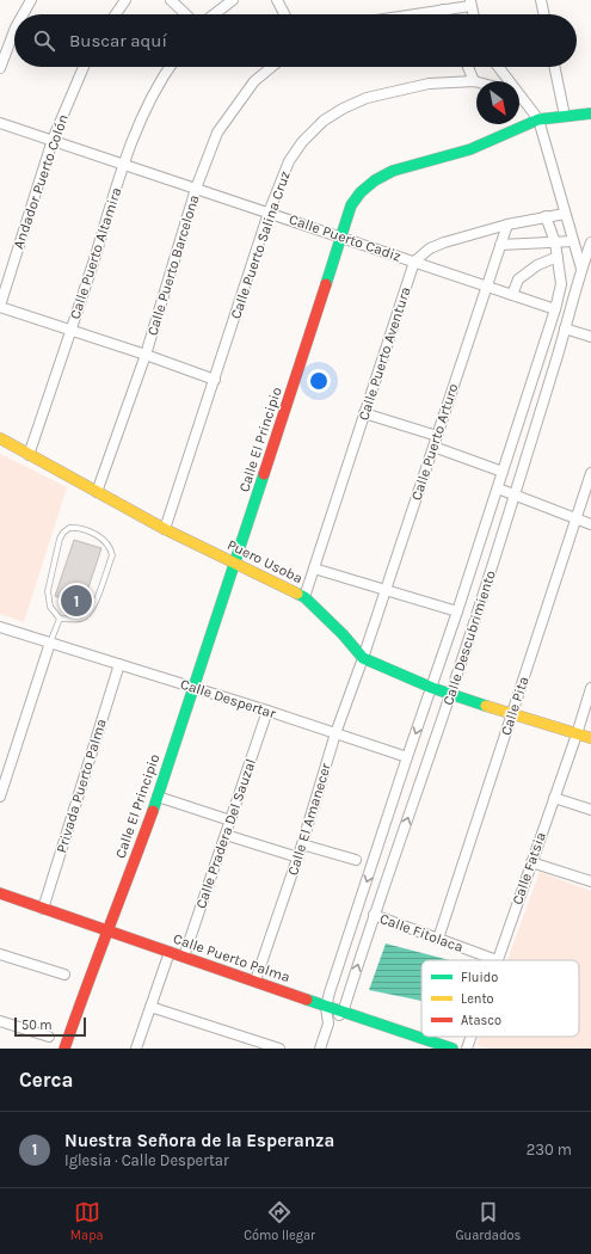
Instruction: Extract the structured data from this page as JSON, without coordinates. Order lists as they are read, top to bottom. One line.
{"streets":{"street":["Andador Puerto Colón","Calle Puerto Cadiz","Calle Puerto Salina Cruz","Calle Puerto Altamira","Calle Puerto Barcelona","Calle Puerto Aventura","Calle El Principio","Calle Puerto Arturo","Puero Usoba","Calle Descubrimiento","Calle Despertar","Calle Pita","Privada Puerto Palma","Calle El Amanecer","Calle Pradera Del Sauzal","Calle Fatsia","Calle Fitolaca","Calle Puerto Palma"]},"crossings":[["Andador Puerto Colón","Calle Puerto Cadiz"],["Calle Puerto Cadiz","Calle Puerto Salina Cruz"],["Calle Puerto Cadiz","Calle Puerto Altamira"],["Calle Puerto Cadiz","Calle Puerto Barcelona"],["Calle Puerto Cadiz","Calle Puerto Aventura"],["Calle Puerto Cadiz","Calle El Principio"],["Calle Puerto Cadiz","Calle Puerto Arturo"],["Calle Puerto Cadiz","Calle Descubrimiento"],["Calle Puerto Salina Cruz","Puero Usoba"],["Calle Puerto Altamira","Puero Usoba"],["Calle Puerto Barcelona","Puero Usoba"],["Calle Puerto Aventura","Puero Usoba"],["Calle El Principio","Puero Usoba"],["Calle El Principio","Calle Despertar"],["Calle El Principio","Calle Puerto Palma"],["Calle Puerto Arturo","Puero Usoba"],["Calle Puerto Arturo","Calle El Amanecer"],["Puero Usoba","Calle Descubrimiento"],["Puero Usoba","Calle Pita"],["Puero Usoba","Calle El Amanecer"],["Puero Usoba","Calle Fatsia"],["Calle Descubrimiento","Calle Despertar"],["Calle Descubrimiento","Calle Fitolaca"],["Calle Descubrimiento","Calle Puerto Palma"],["Calle Despertar","Privada Puerto Palma"],["Calle Despertar","Calle El Amanecer"],["Calle Despertar","Calle Pradera Del Sauzal"],["Calle Pita","Calle Fitolaca"],["Privada Puerto Palma","Calle Puerto Palma"],["Calle El Amanecer","Calle Puerto Palma"],["Calle Pradera Del Sauzal","Calle Puerto Palma"],["Calle Fatsia","Calle Fitolaca"]],"legend":["Fluido","Lento","Atasco"],"scale_bar":"50 m","north":"bottom right","page":{"search":"Buscar aquí","pins":"1","scale":"50 m","heading":"Cerca","list":[{"mark":"1","name":"Nuestra Señora de la Esperanza","note":"Iglesia · Calle Despertar","value":"230 m"}],"nav":["Mapa","Cómo llegar","Guardados"]}}
